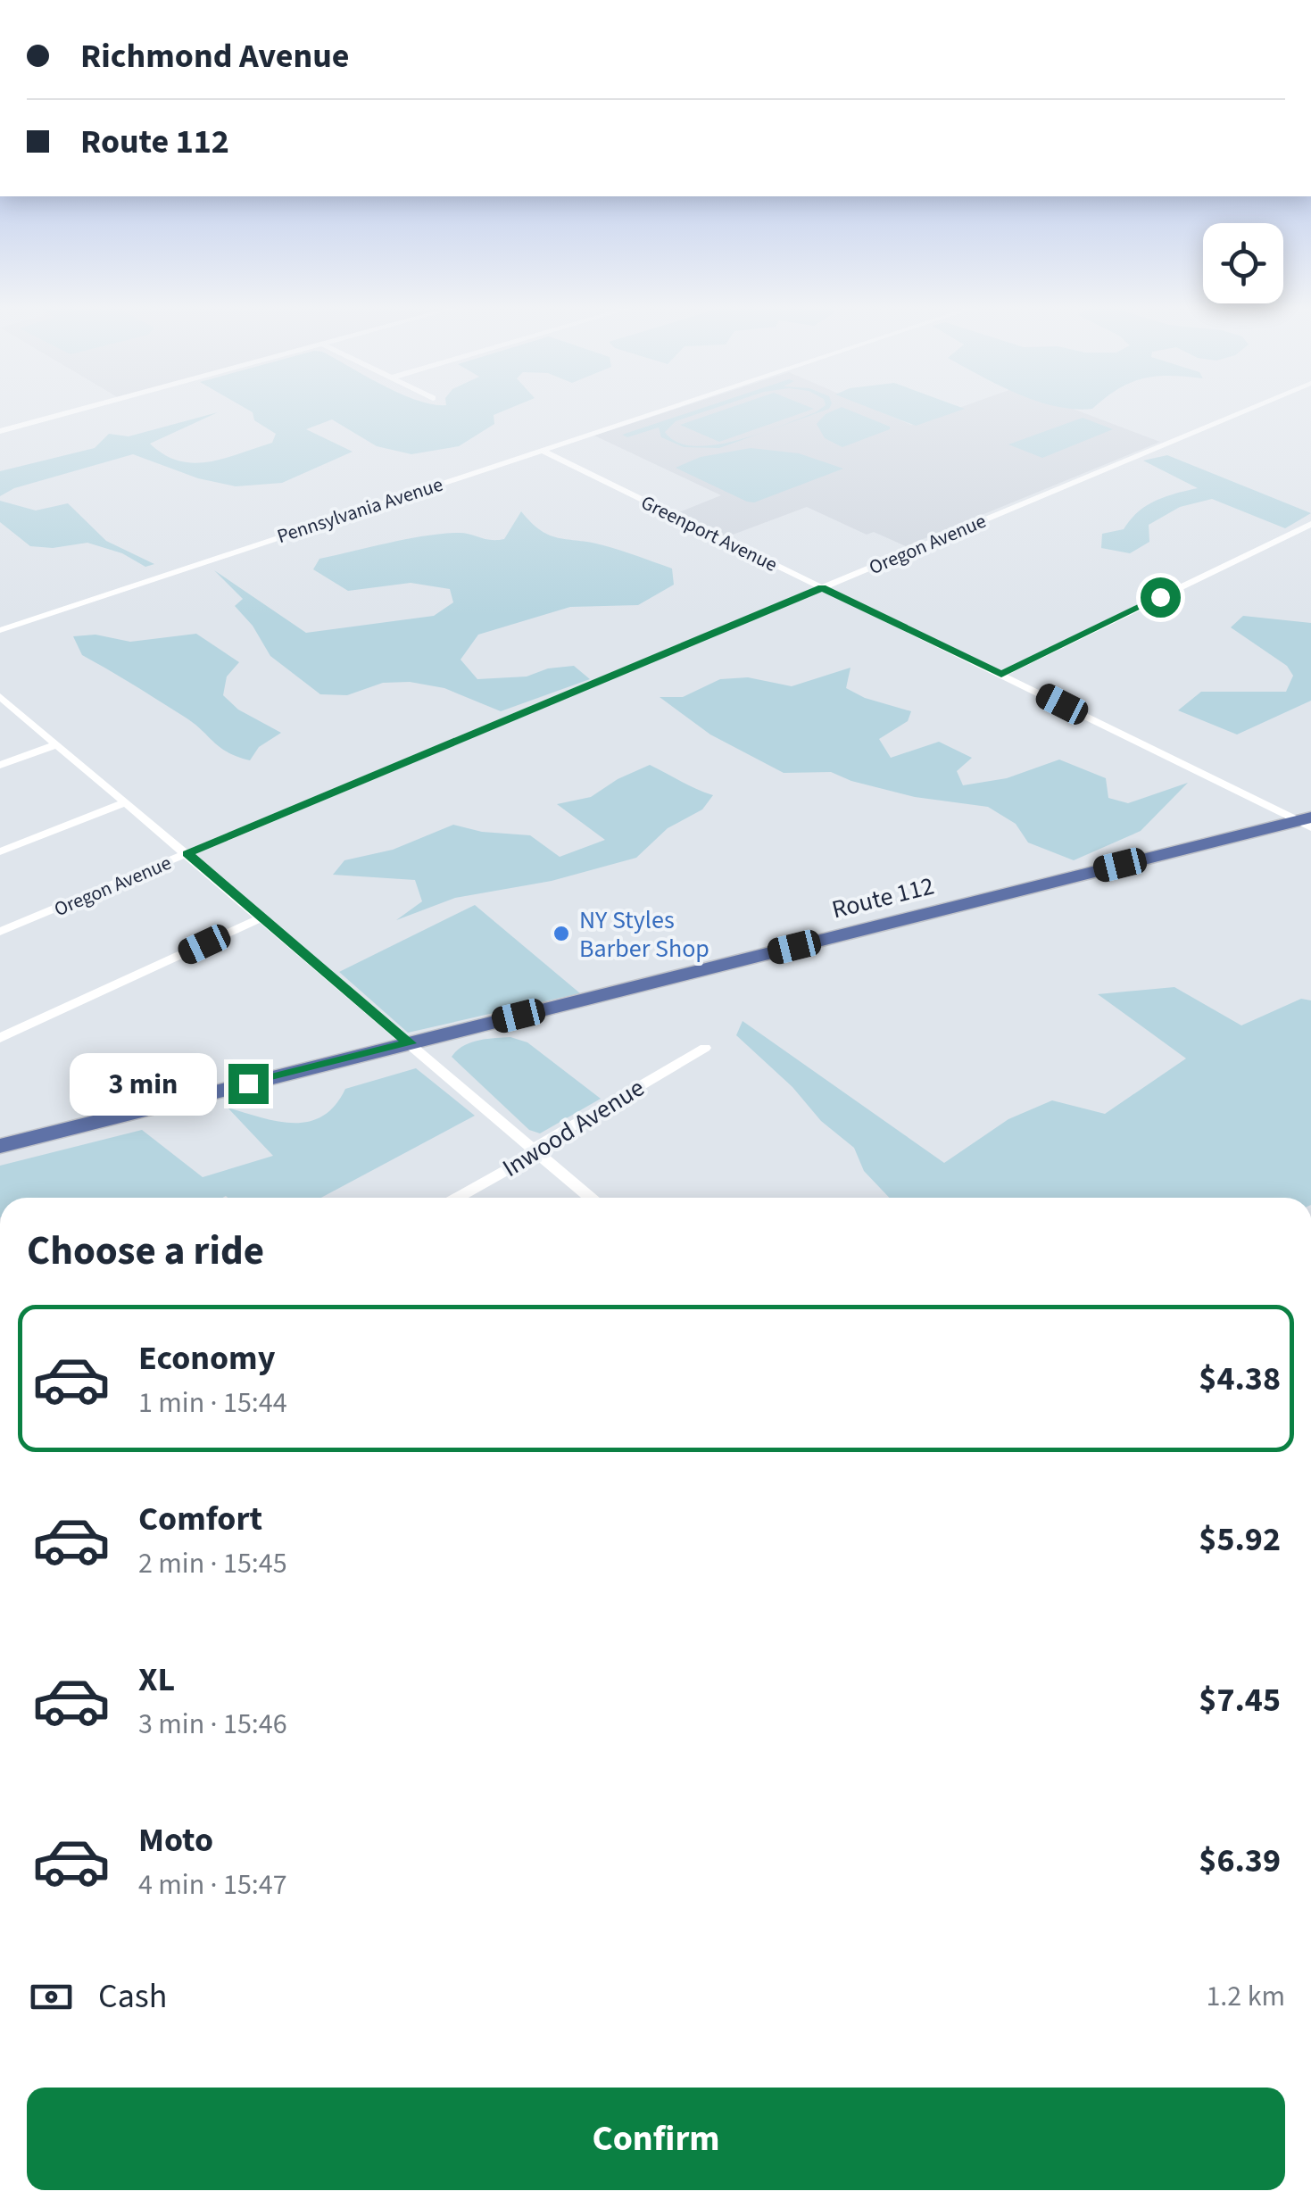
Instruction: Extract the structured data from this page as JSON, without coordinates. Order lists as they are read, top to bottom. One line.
{"streets":{"main road":["Route 112"],"street":["Pennsylvania Avenue","Greenport Avenue","Oregon Avenue","Inwood Avenue"]},"crossings":[["Pennsylvania Avenue","Greenport Avenue"],["Greenport Avenue","Oregon Avenue"],["Greenport Avenue","Route 112"]],"places":["NY Styles Barber Shop"],"page":{"banner":["Richmond Avenue","Route 112"],"bubble":"3 min","heading":"Choose a ride","list":[{"name":"Economy","note":"1 min · 15:44","value":"$4.38"},{"name":"Comfort","note":"2 min · 15:45","value":"$5.92"},{"name":"XL","note":"3 min · 15:46","value":"$7.45"},{"name":"Moto","note":"4 min · 15:47","value":"$6.39"}],"pay":["Cash","1.2 km"],"buttons":"Confirm"}}
